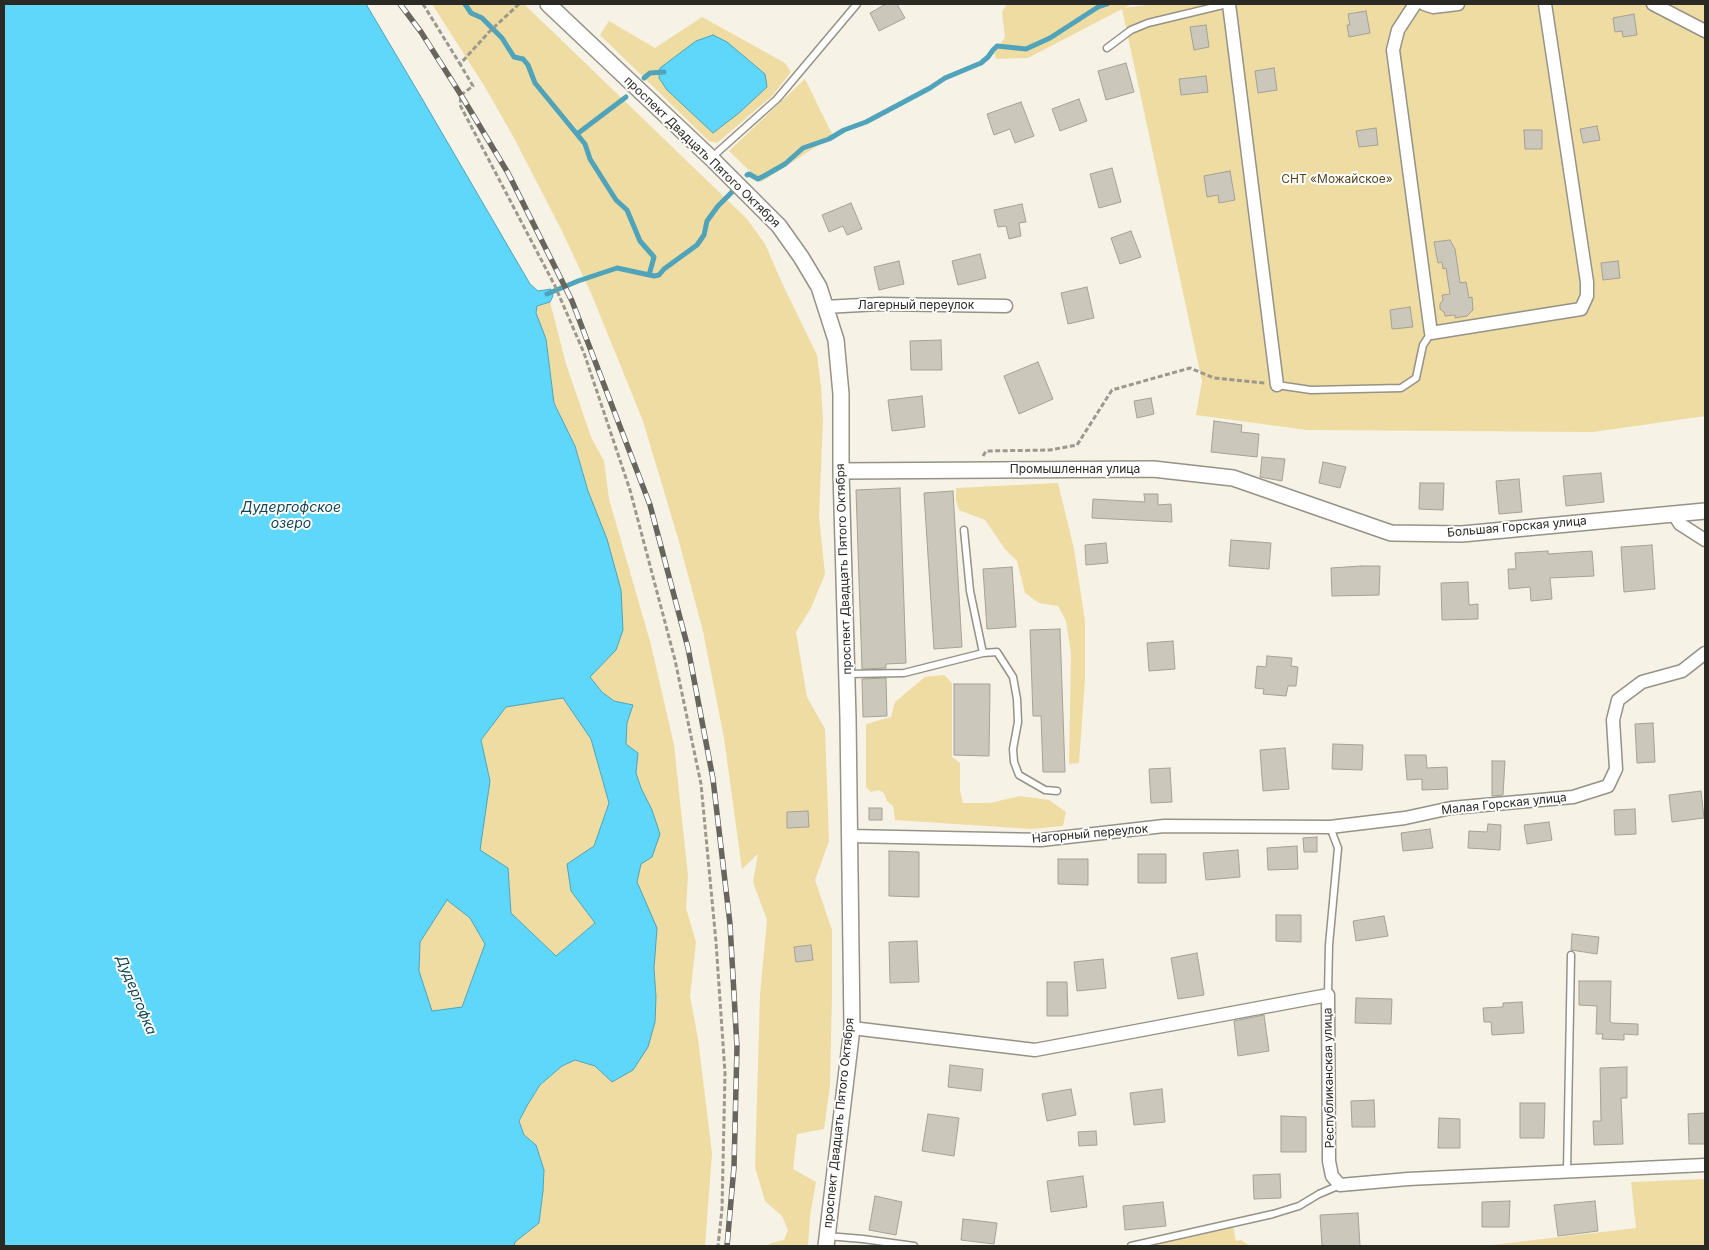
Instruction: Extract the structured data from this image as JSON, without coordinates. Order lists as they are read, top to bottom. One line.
{"streets":{"street":["проспект Двадцать Пятого Октября","Лагерный переулок","Промышленная улица","Большая Горская улица","Малая Горская улица","Нагорный переулок","Республиканская улица"]},"crossings":[["проспект Двадцать Пятого Октября","Лагерный переулок"],["проспект Двадцать Пятого Октября","Промышленная улица"],["проспект Двадцать Пятого Октября","Нагорный переулок"],["проспект Двадцать Пятого Октября","Республиканская улица"],["Промышленная улица","Большая Горская улица"],["Малая Горская улица","Нагорный переулок"]],"water":["Дудергофское озеро","Дудергофка"],"parks":["СНТ «Можайское»"]}
